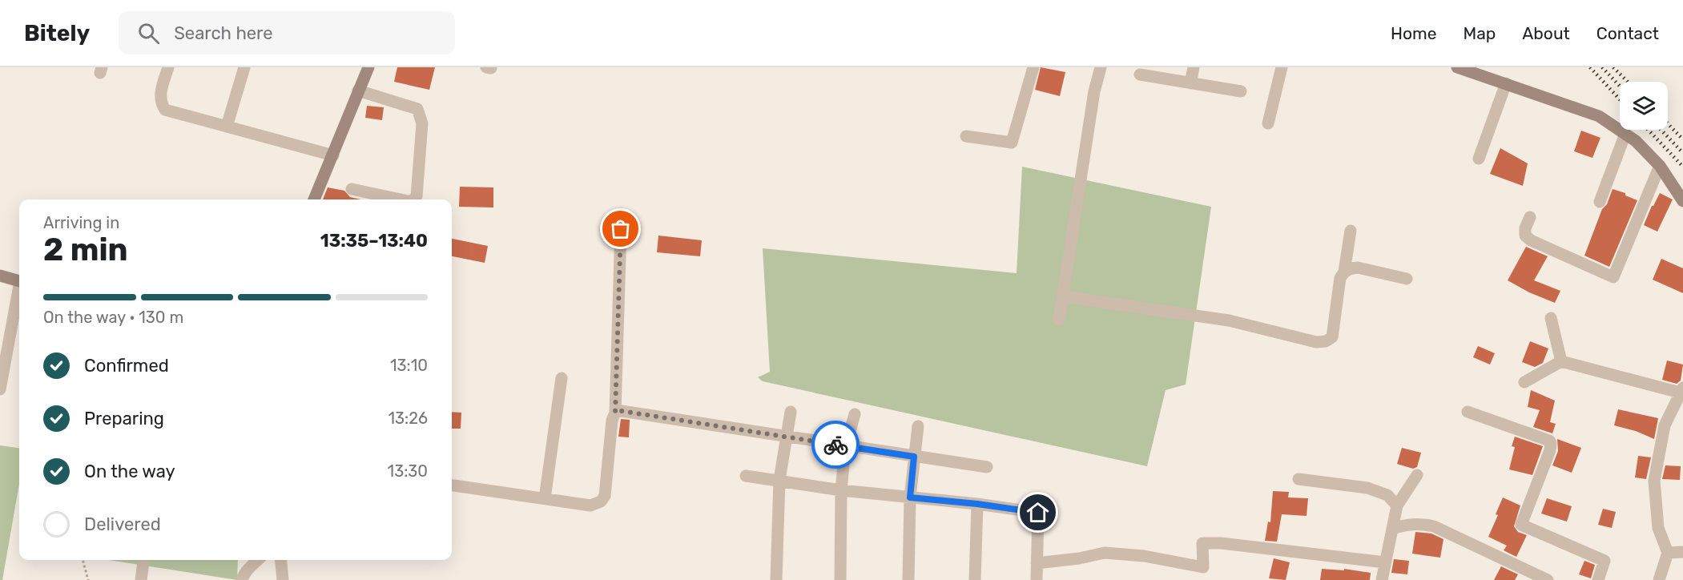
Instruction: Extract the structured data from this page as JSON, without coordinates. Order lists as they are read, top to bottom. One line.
{"page":{"header":"Bitely","search":"Search here","nav":["Home","Map","About","Contact"],"heading":["2 min","Arriving in","13:35–13:40"],"bar":"On the way · 130 m","list":[["Confirmed","13:10"],["Preparing","13:26"],["On the way","13:30"],"Delivered"]}}
